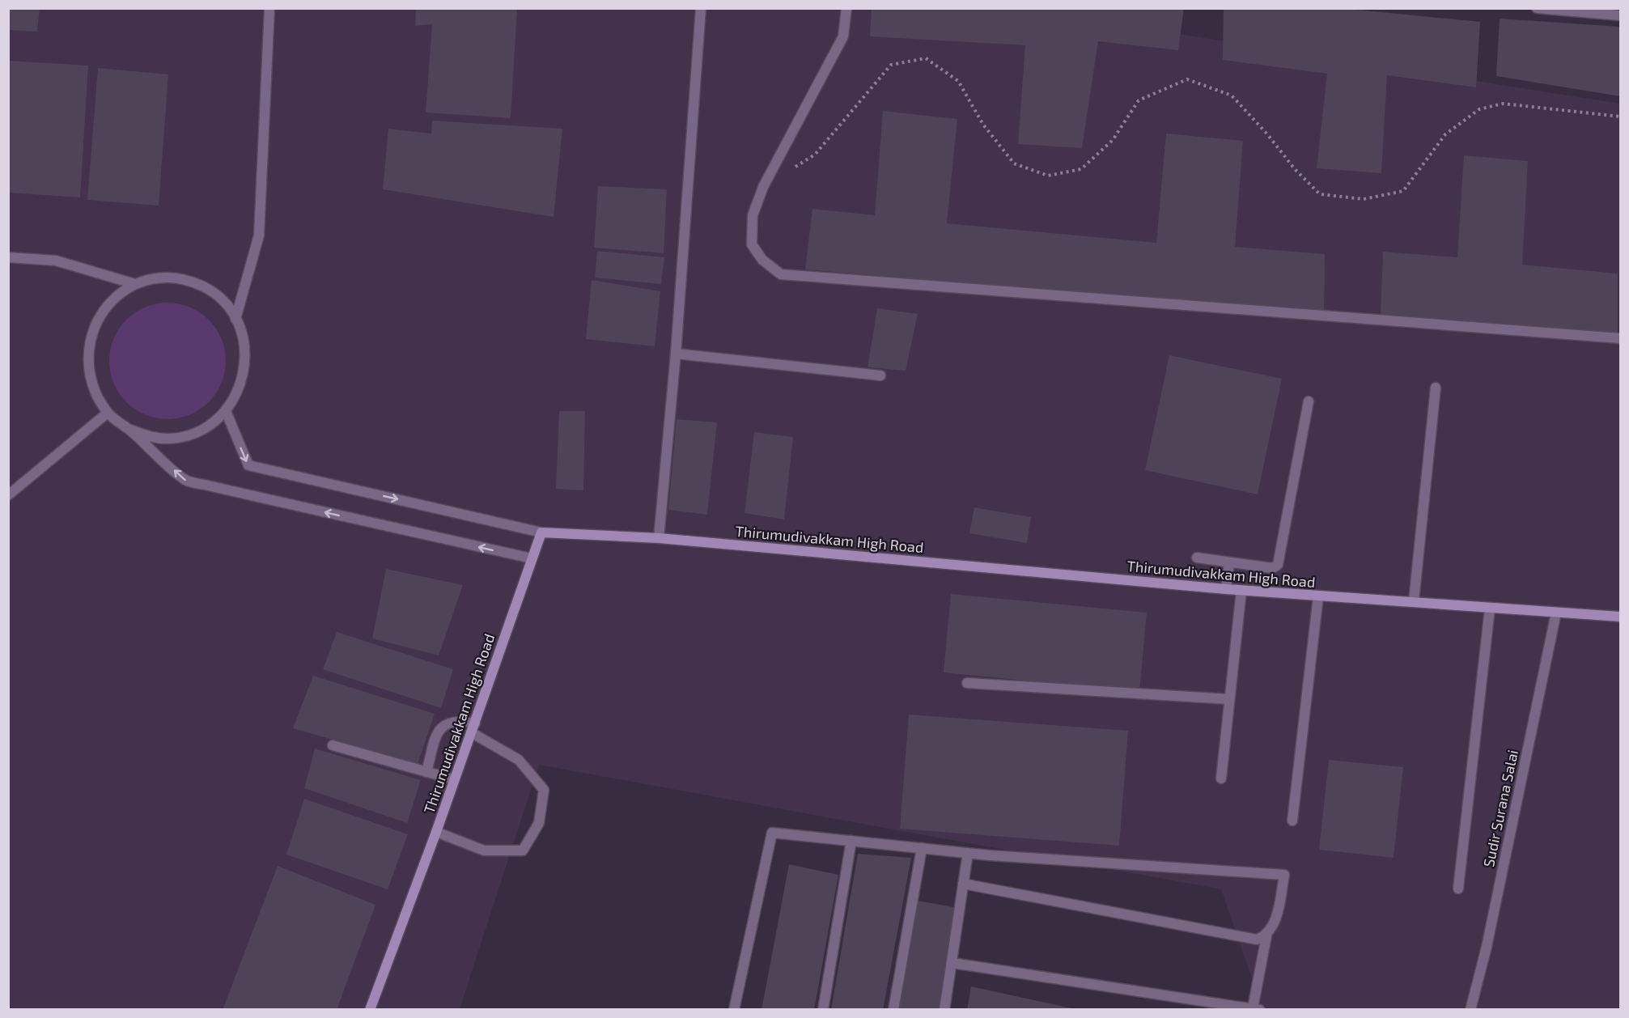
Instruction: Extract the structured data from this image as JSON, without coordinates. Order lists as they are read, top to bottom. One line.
{"streets":{"main road":["Thirumudivakkam High Road"],"street":["Sudir Surana Salai"]},"crossings":[["Thirumudivakkam High Road","Sudir Surana Salai"]]}
